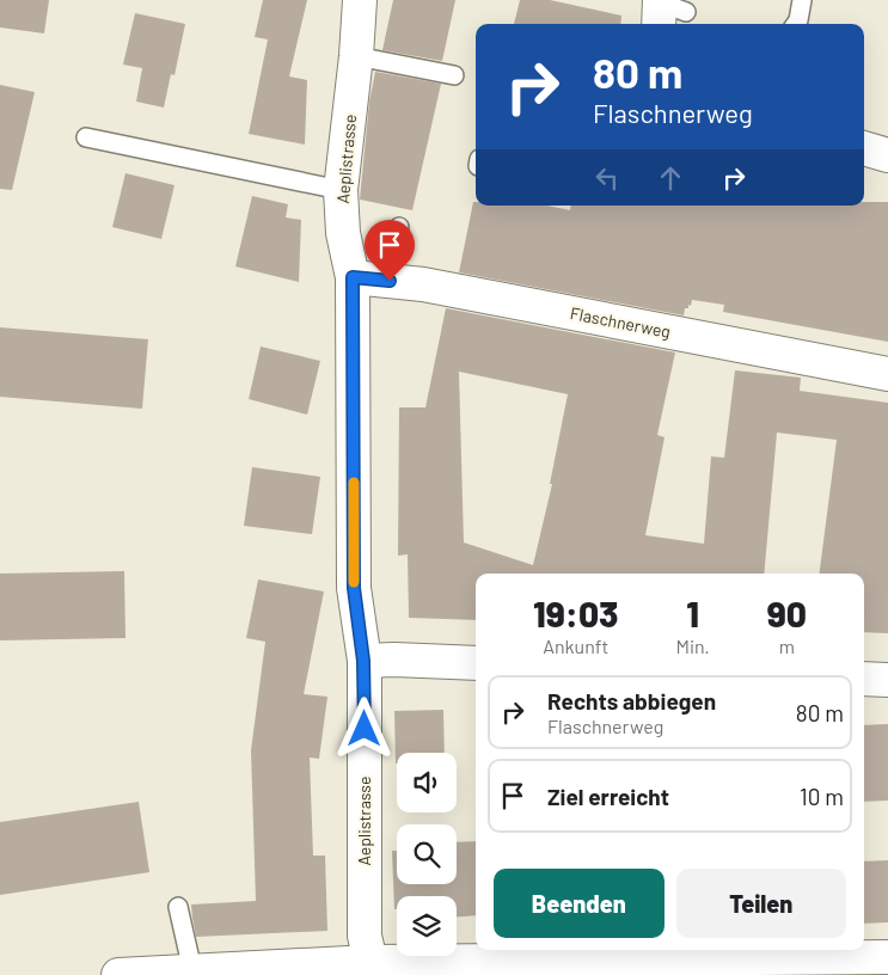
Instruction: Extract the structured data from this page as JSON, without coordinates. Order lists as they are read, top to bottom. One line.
{"streets":{"street":["Aeplistrasse","Flaschnerweg"]},"crossings":[["Aeplistrasse","Flaschnerweg"]],"page":{"turn":["80 m","Flaschnerweg"],"eta":["19:03","Ankunft","1","Min.","90","m"],"list":[{"name":"Rechts abbiegen","note":"Flaschnerweg","value":"80 m"},{"name":"Ziel erreicht","value":"10 m"}],"buttons":["Beenden","Teilen"]}}
